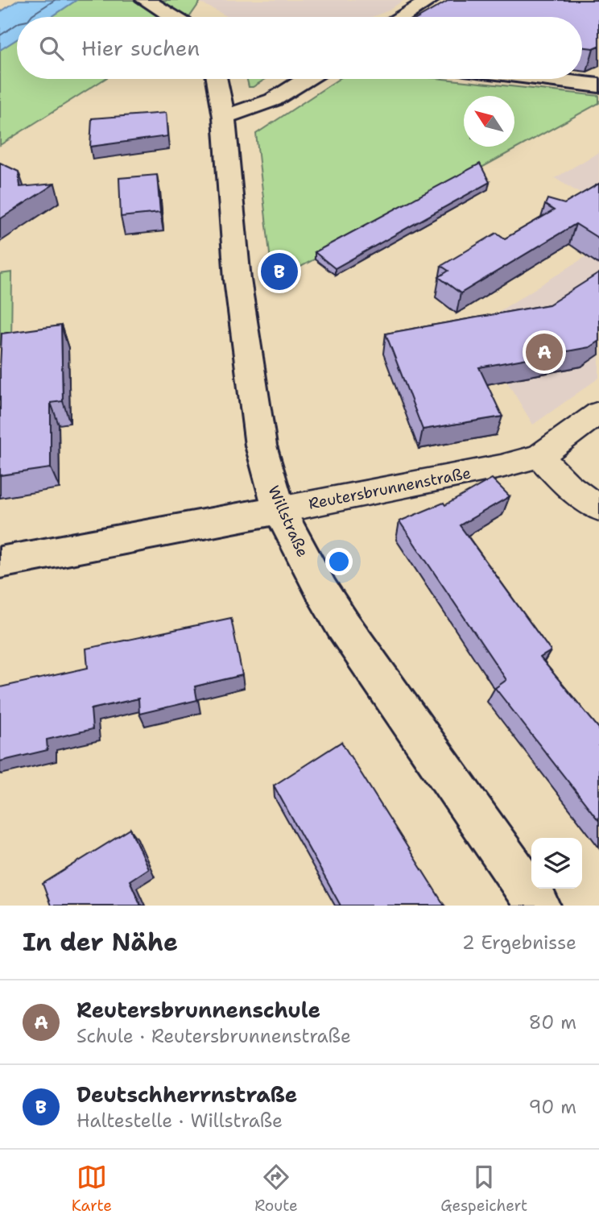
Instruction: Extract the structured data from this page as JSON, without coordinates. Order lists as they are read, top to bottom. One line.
{"streets":{"street":["Reutersbrunnenstraße","Willstraße"]},"crossings":[["Reutersbrunnenstraße","Willstraße"]],"north":"top left","page":{"search":"Hier suchen","pins":["B","A"],"heading":["In der Nähe","2 Ergebnisse"],"list":[{"mark":"A","name":"Reutersbrunnenschule","note":"Schule · Reutersbrunnenstraße","value":"80 m"},{"mark":"B","name":"Deutschherrnstraße","note":"Haltestelle · Willstraße","value":"90 m"}],"nav":["Karte","Route","Gespeichert"]}}
